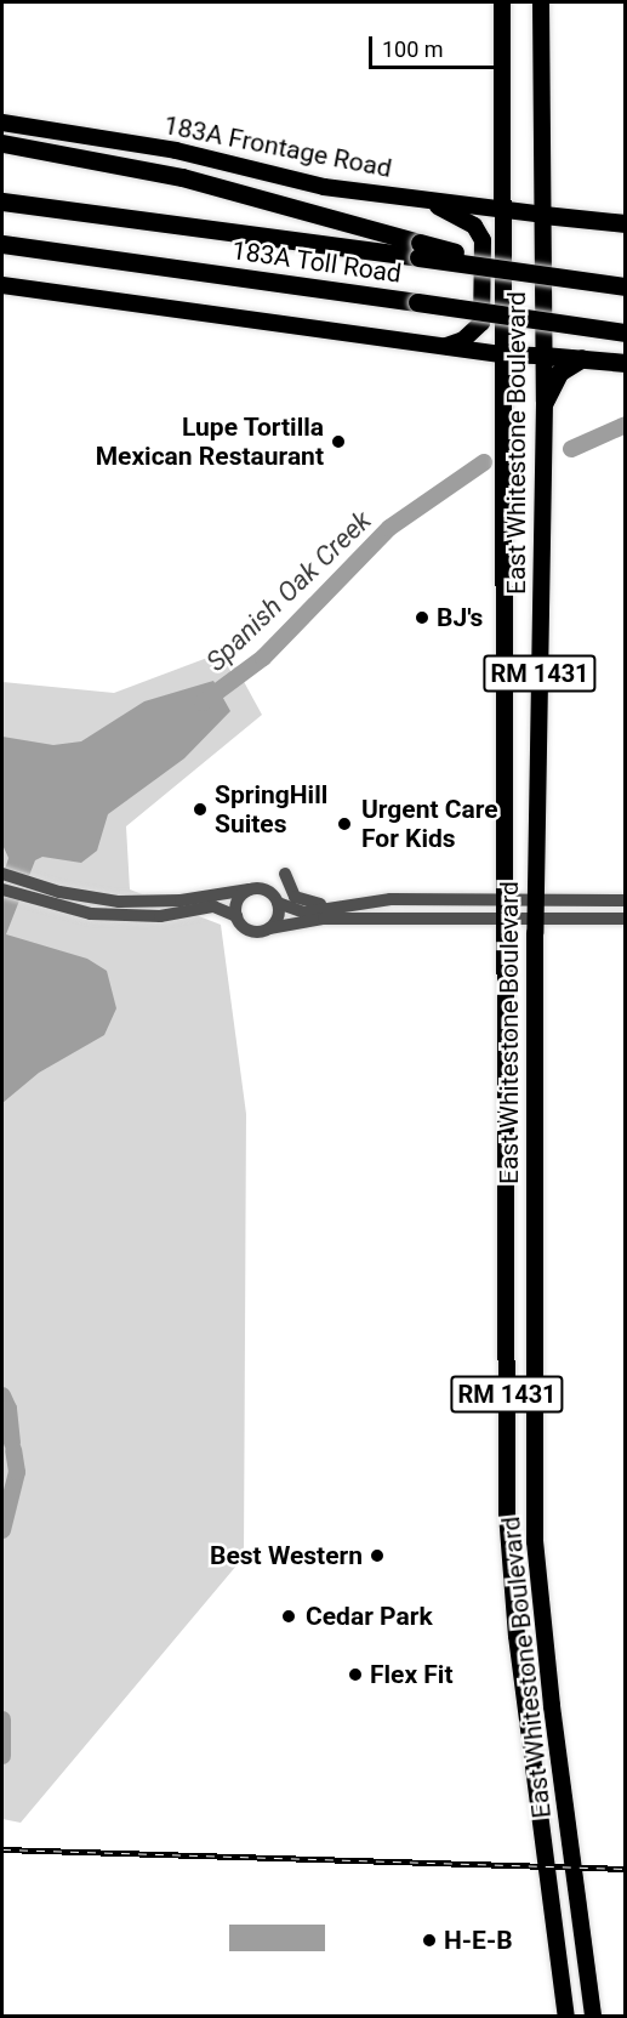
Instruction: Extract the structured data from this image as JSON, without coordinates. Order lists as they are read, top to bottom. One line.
{"streets":{"highway":["183A Toll Road"],"main road":["183A Frontage Road","East Whitestone Boulevard","RM 1431"]},"crossings":[["183A Frontage Road","East Whitestone Boulevard"]],"water":["Spanish Oak Creek"],"places":["Lupe Tortilla Mexican Restaurant","BJ's","SpringHill Suites","Urgent Care For Kids","Best Western","Cedar Park","Flex Fit","H-E-B"],"scale_bar":"100 m"}
